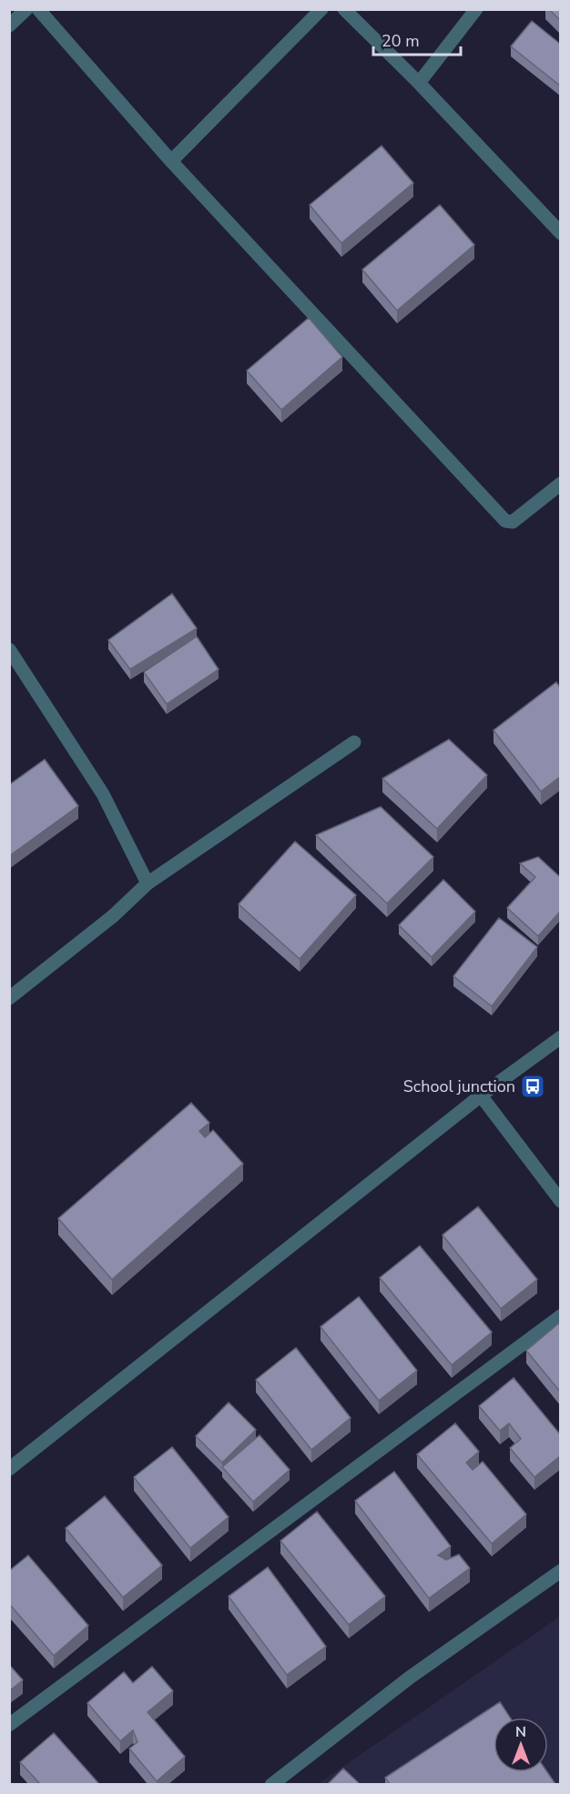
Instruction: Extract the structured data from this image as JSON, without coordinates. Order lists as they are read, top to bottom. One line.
{"places":{"bus stop":["School junction"]},"scale_bar":"20 m","north":"top"}
